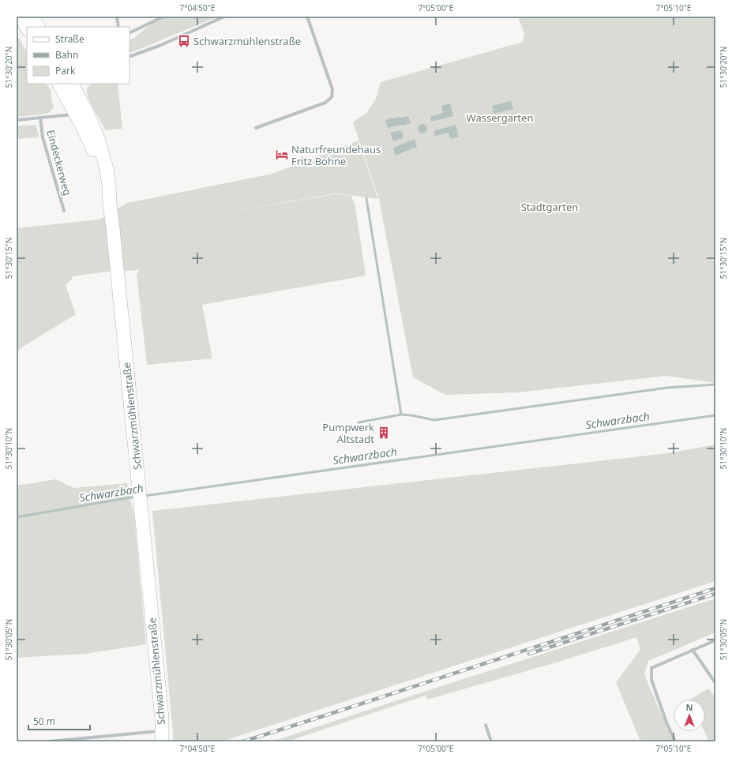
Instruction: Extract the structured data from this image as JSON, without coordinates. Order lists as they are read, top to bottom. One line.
{"streets":{"street":["Eindeckerweg","Schwarzmühlenstraße"]},"water":["Schwarzbach"],"parks":["Wassergarten","Stadtgarten"],"places":{"bus stop":["Schwarzmühlenstraße"],"hotel":["Naturfreundehaus Fritz Bohne"],"building":["Pumpwerk Altstadt"]},"legend":["Straße","Bahn","Park"],"scale_bar":"50 m","north":"top","coordinates":["7°04'50\"E","7°05'00\"E","7°05'10\"E","51°30'20\"N","51°30'15\"N","51°30'10\"N","51°30'05\"N"]}
